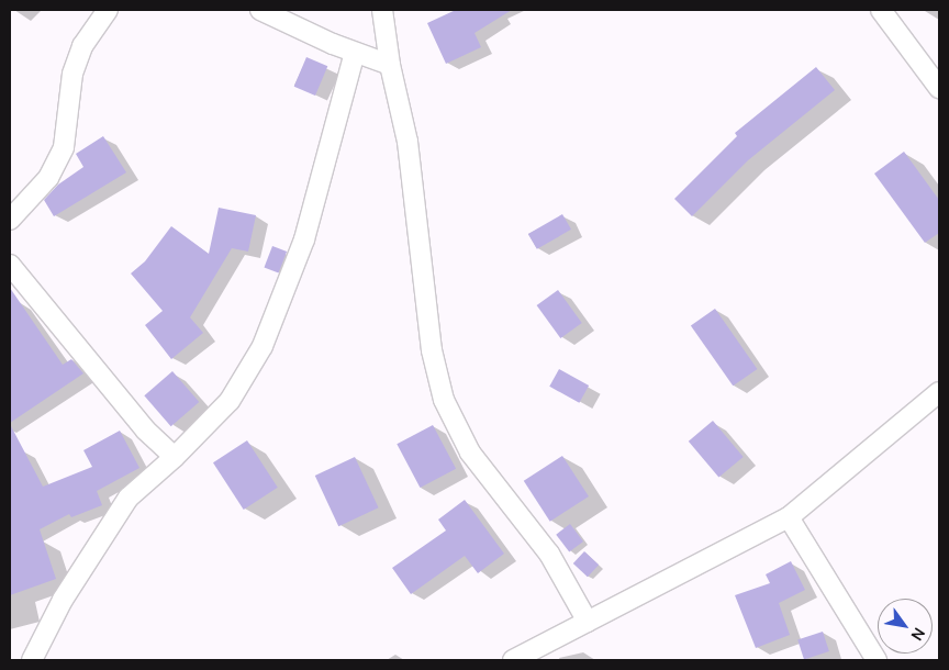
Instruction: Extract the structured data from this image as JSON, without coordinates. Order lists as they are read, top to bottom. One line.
{"north":"bottom right"}
